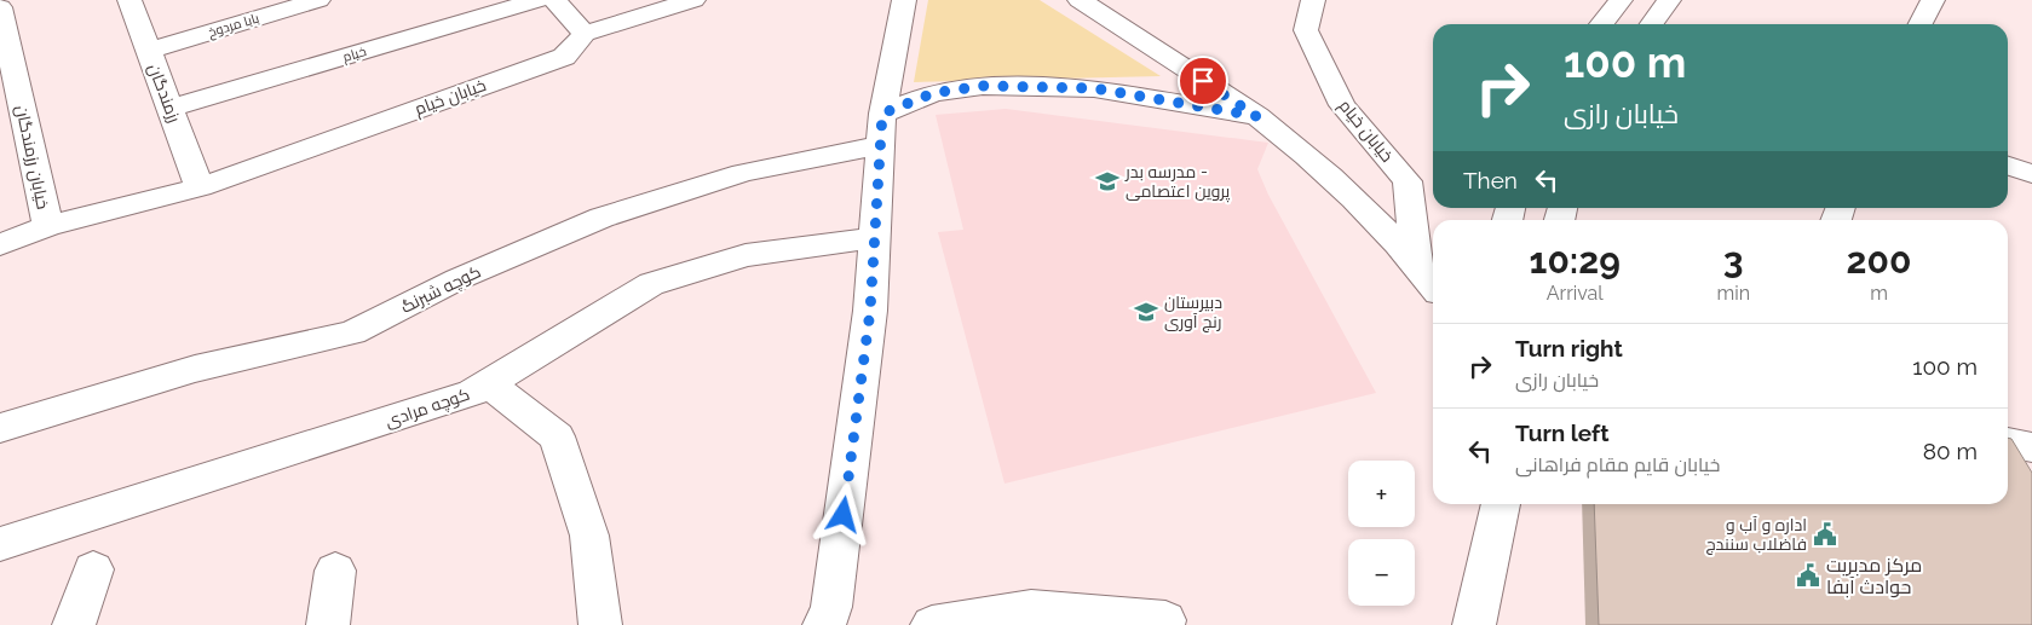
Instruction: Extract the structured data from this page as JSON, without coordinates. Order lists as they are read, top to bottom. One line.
{"streets":{"street":["بابا مردوخ","خیام","رزمندگان","خیابان خیام","خیابان رزمندگان","کوچه شبرنگ","کوچه مرادی"]},"crossings":[["بابا مردوخ","رزمندگان"],["خیام","رزمندگان"],["رزمندگان","خیابان خیام"],["رزمندگان","خیابان رزمندگان"],["خیابان خیام","خیابان رزمندگان"]],"places":{"school or university":["مدرسه بدر - پروین اعتصامی","دبیرستان رنج آوری"],"public building":["اداره و آب و فاضلاب سنندج","مرکز مدیریت حوادث آبفا"]},"page":{"turn":["100 m","خیابان رازی"],"then":"Then","eta":["10:29","Arrival","3","min","200","m"],"list":[{"name":"Turn right","note":"خیابان رازی","value":"100 m"},{"name":"Turn left","note":"خیابان قایم مقام فراهانی","value":"80 m"}],"map_buttons":["+","−"]}}
